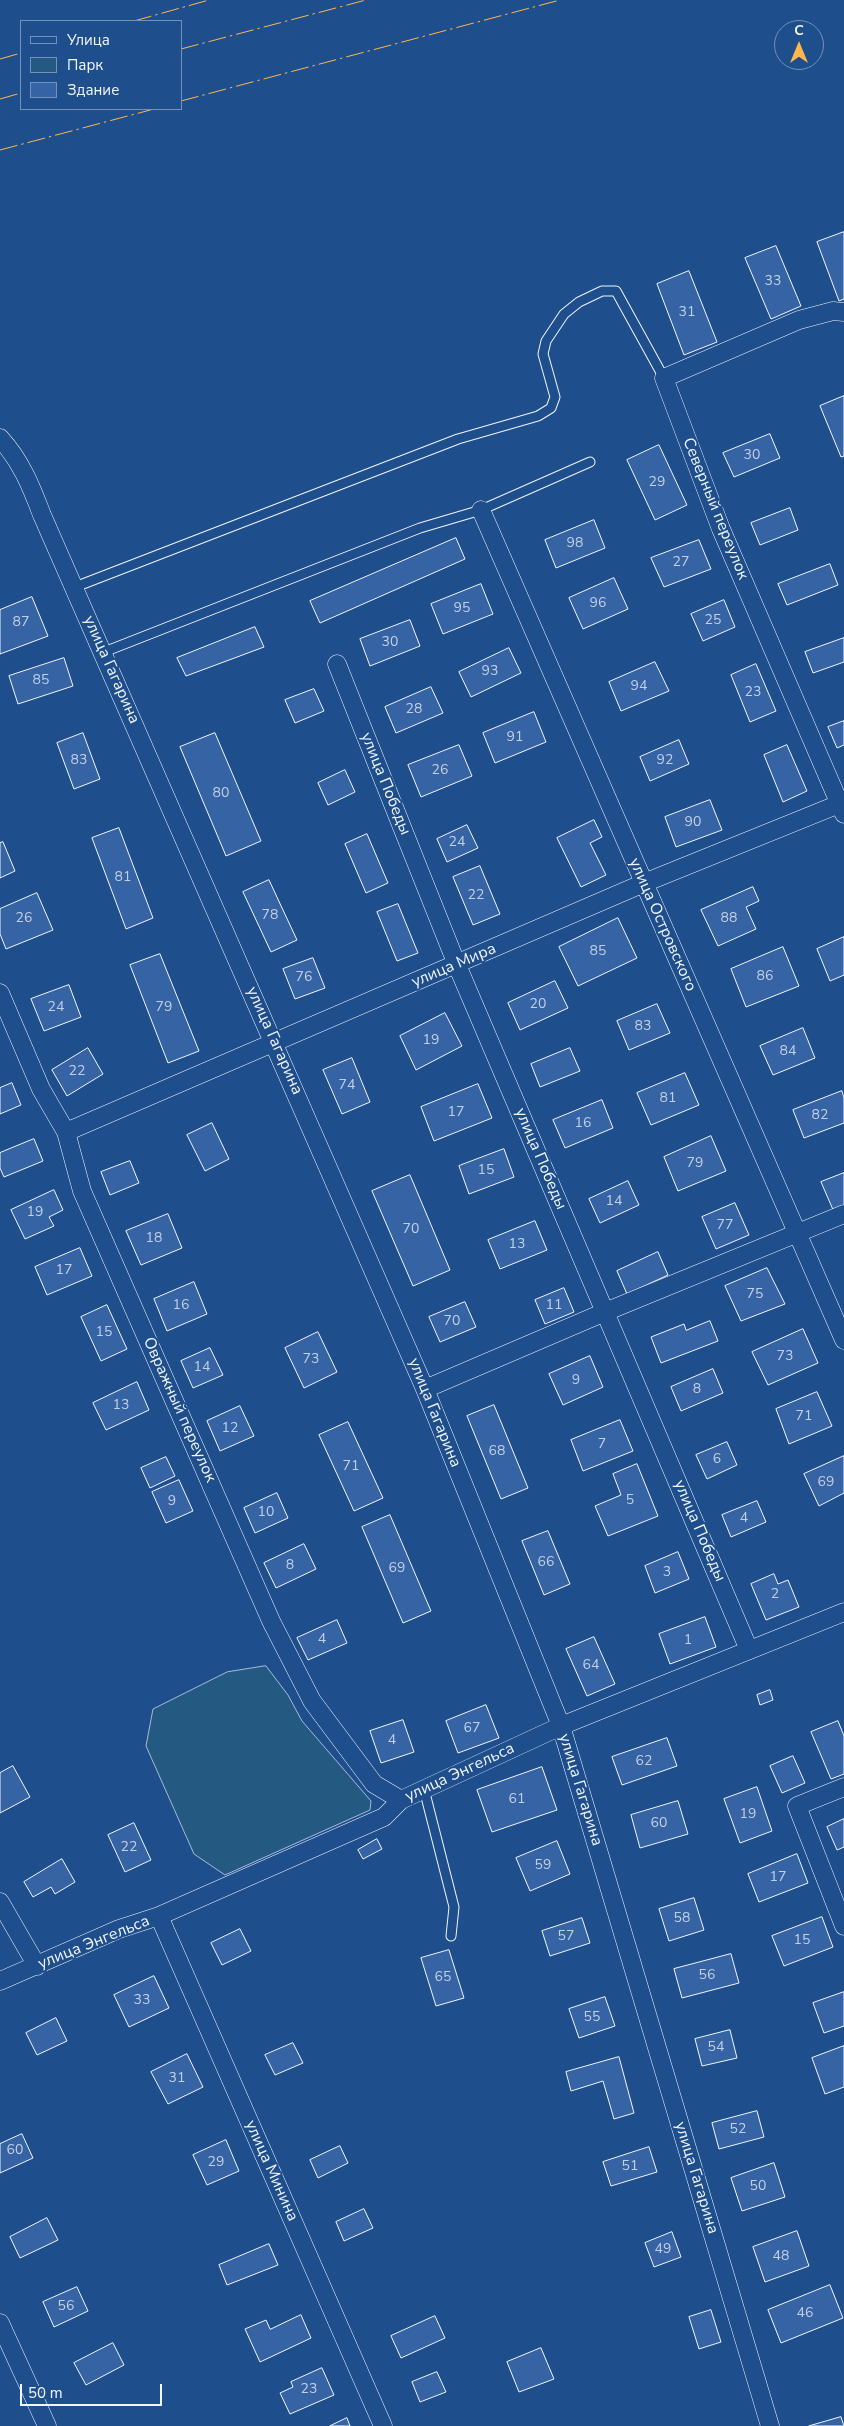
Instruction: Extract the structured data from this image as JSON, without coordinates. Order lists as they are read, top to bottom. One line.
{"streets":{"street":["Северный переулок","улица Гагарина","улица Победы","улица Островского","улица Мира","Овражный переулок","улица Энгельса","улица Минина"]},"crossings":[["Северный переулок","улица Мира"],["улица Гагарина","улица Мира"],["улица Гагарина","улица Энгельса"],["улица Победы","улица Мира"],["улица Победы","улица Энгельса"],["улица Островского","улица Мира"],["улица Мира","Овражный переулок"],["Овражный переулок","улица Энгельса"],["улица Энгельса","улица Минина"]],"house_numbers":["33","31","30","29","98","27","96","95","25","87","30","93","85","94","23","28","91","83","92","26","80","90","24","81","22","78","26","88","85","86","76","20","24","79","83","19","84","22","74","81","17","82","16","79","15","14","19","77","70","18","13","17","75","16","11","70","15","73","73","14","9","8","13","71","12","7","68","6","71","69","5","9","10","4","66","8","69","3","2","4","1","64","67","4","62","61","19","60","22","59","17","58","57","15","56","65","33","55","54","31","52","60","29","51","50","49","48","56","46","23"],"legend":["Улица","Парк","Здание"],"scale_bar":"50 m","north":"top"}
